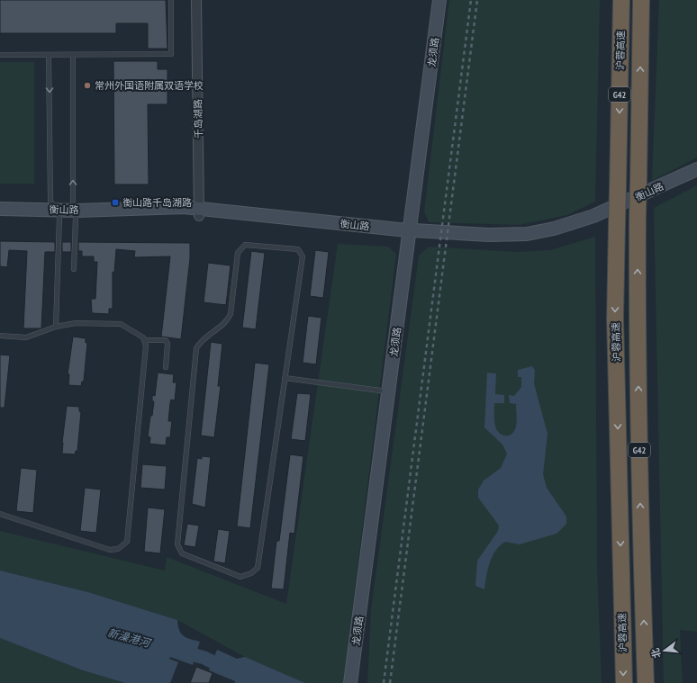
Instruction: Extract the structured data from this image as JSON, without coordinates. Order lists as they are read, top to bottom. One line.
{"streets":{"highway":["沪蓉高速","G42"],"street":["龙须路","千岛湖路","衡山路"]},"crossings":[["龙须路","衡山路"],["千岛湖路","衡山路"]],"water":["新澡港河"],"places":{"other":["常州外国语附属双语学校"],"transit":["衡山路千岛湖路"]},"north":"left"}
